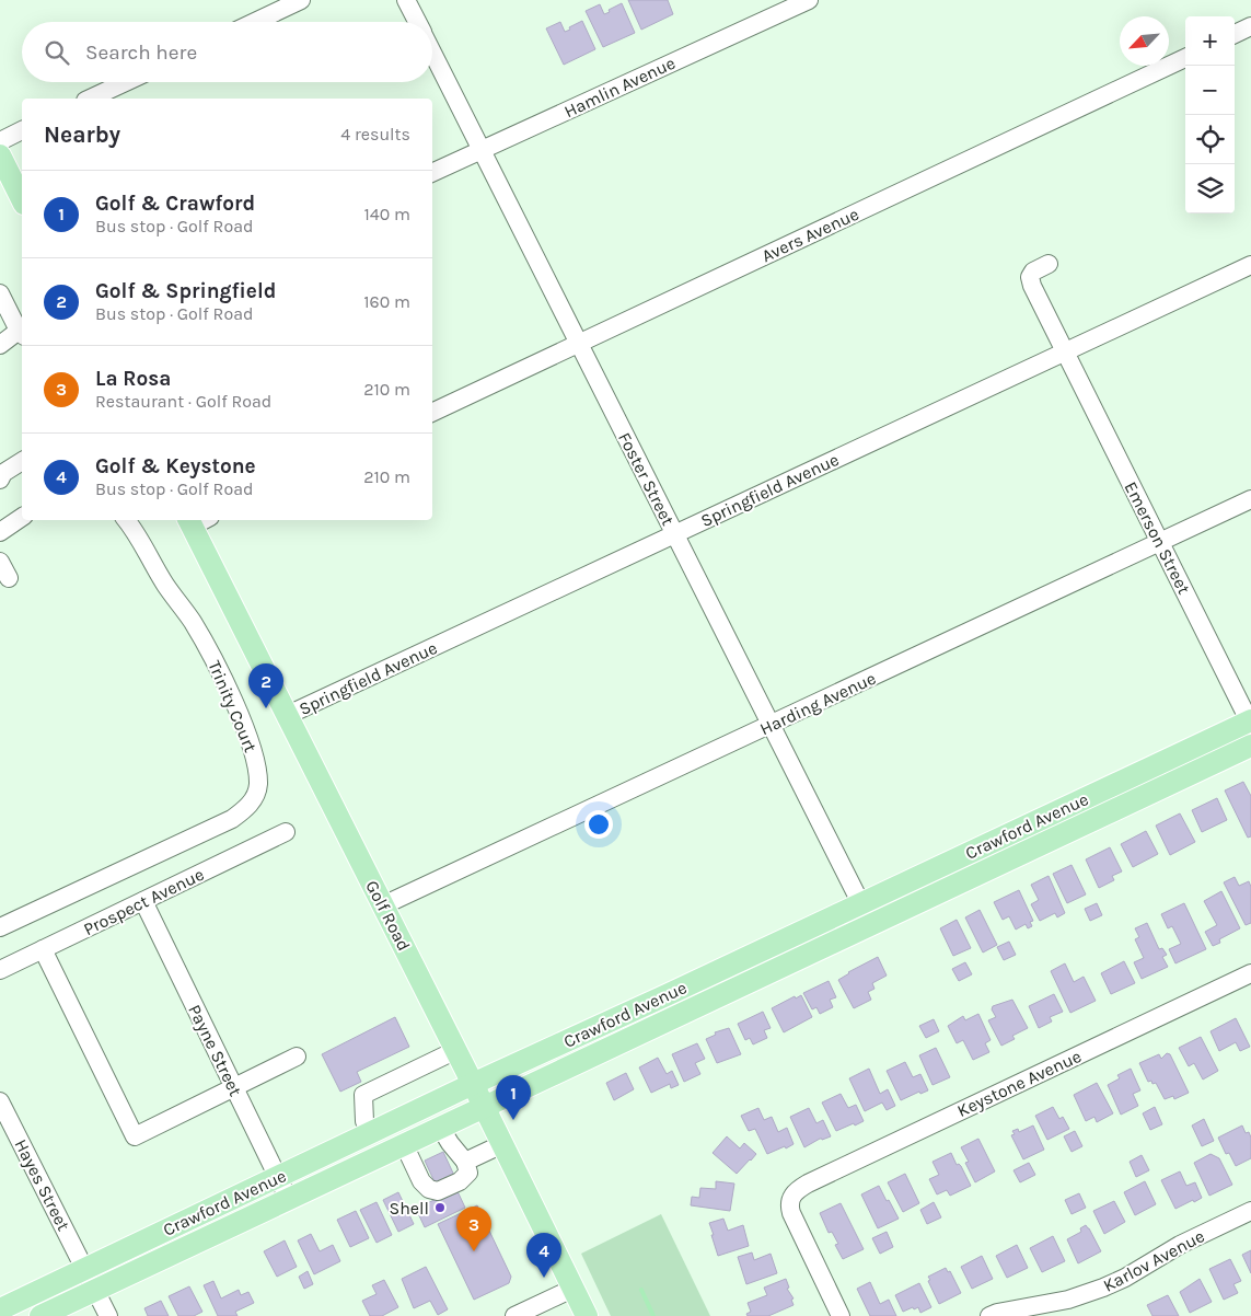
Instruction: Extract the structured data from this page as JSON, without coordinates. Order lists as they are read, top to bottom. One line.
{"streets":{"main road":["Crawford Avenue","Golf Road"],"street":["Hamlin Avenue","Avers Avenue","Foster Street","Springfield Avenue","Emerson Street","Harding Avenue","Trinity Court","Prospect Avenue","Payne Street","Keystone Avenue","Hayes Street","Karlov Avenue"]},"crossings":[["Hamlin Avenue","Foster Street"],["Avers Avenue","Foster Street"],["Foster Street","Springfield Avenue"],["Foster Street","Harding Avenue"],["Foster Street","Crawford Avenue"],["Springfield Avenue","Emerson Street"],["Springfield Avenue","Golf Road"],["Emerson Street","Harding Avenue"],["Emerson Street","Crawford Avenue"],["Harding Avenue","Golf Road"],["Crawford Avenue","Golf Road"],["Crawford Avenue","Payne Street"],["Crawford Avenue","Hayes Street"],["Prospect Avenue","Payne Street"]],"places":["Shell"],"north":"bottom left","page":{"map_buttons":["+","−"],"search":"Search here","heading":["Nearby","4 results"],"list":[{"mark":"1","name":"Golf & Crawford","note":"Bus stop · Golf Road","value":"140 m"},{"mark":"2","name":"Golf & Springfield","note":"Bus stop · Golf Road","value":"160 m"},{"mark":"3","name":"La Rosa","note":"Restaurant · Golf Road","value":"210 m"},{"mark":"4","name":"Golf & Keystone","note":"Bus stop · Golf Road","value":"210 m"}],"pins":["2","1","3","4"]}}
